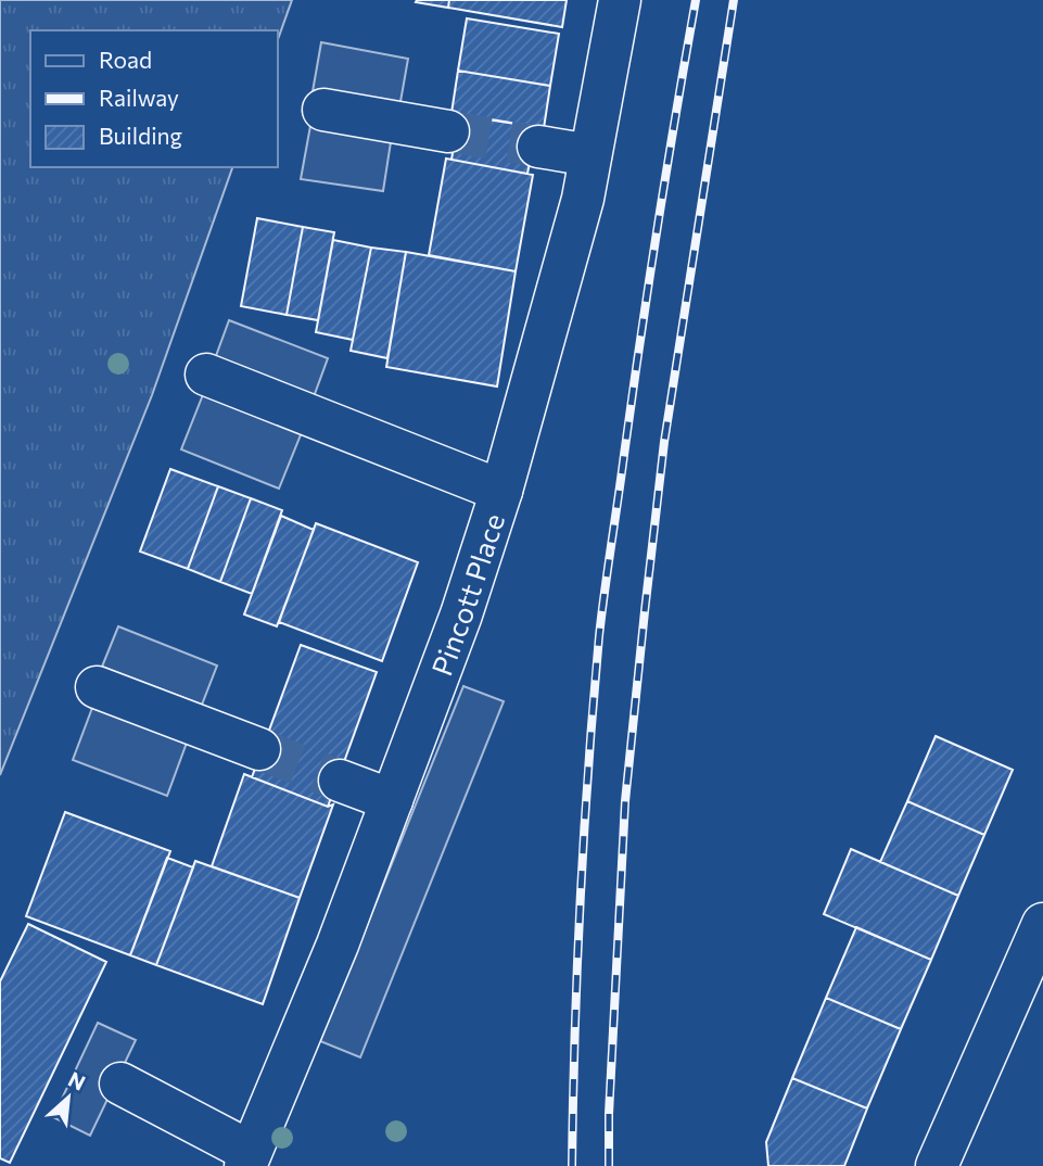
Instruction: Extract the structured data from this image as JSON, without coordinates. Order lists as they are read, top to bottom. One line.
{"streets":{"street":["Pincott Place"]},"legend":["Road","Railway","Building"],"north":"top right"}
